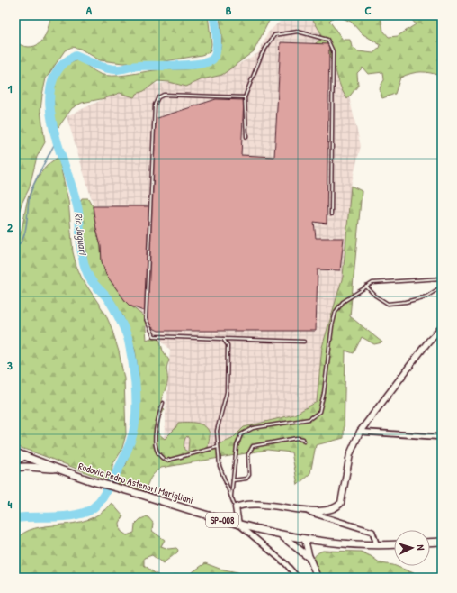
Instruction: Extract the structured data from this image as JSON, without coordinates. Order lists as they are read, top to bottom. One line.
{"streets":{"main road":["Rodovia Pedro Astenori Marigliani","SP-008"]},"water":["Rio Jaguari"],"north":"right","grid":{"columns":["A","B","C"],"rows":["1","2","3","4"]}}
